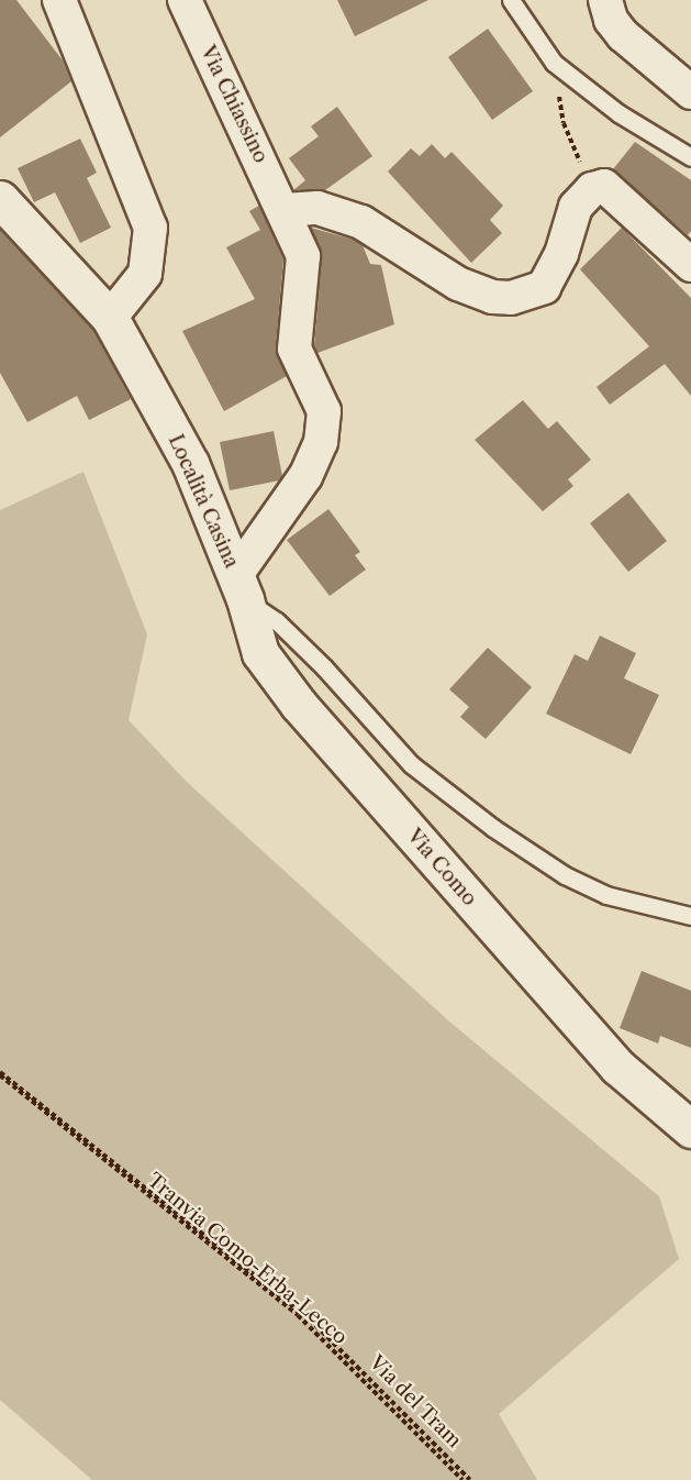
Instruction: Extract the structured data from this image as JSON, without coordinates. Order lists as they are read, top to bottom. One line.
{"streets":{"street":["Via Chiassino","Località Casina","Via Como"],"path":["Tranvia Como-Erba-Lecco","Via del Tram"]},"crossings":[["Via Chiassino","Località Casina"],["Località Casina","Via Como"],["Tranvia Como-Erba-Lecco","Via del Tram"]]}
